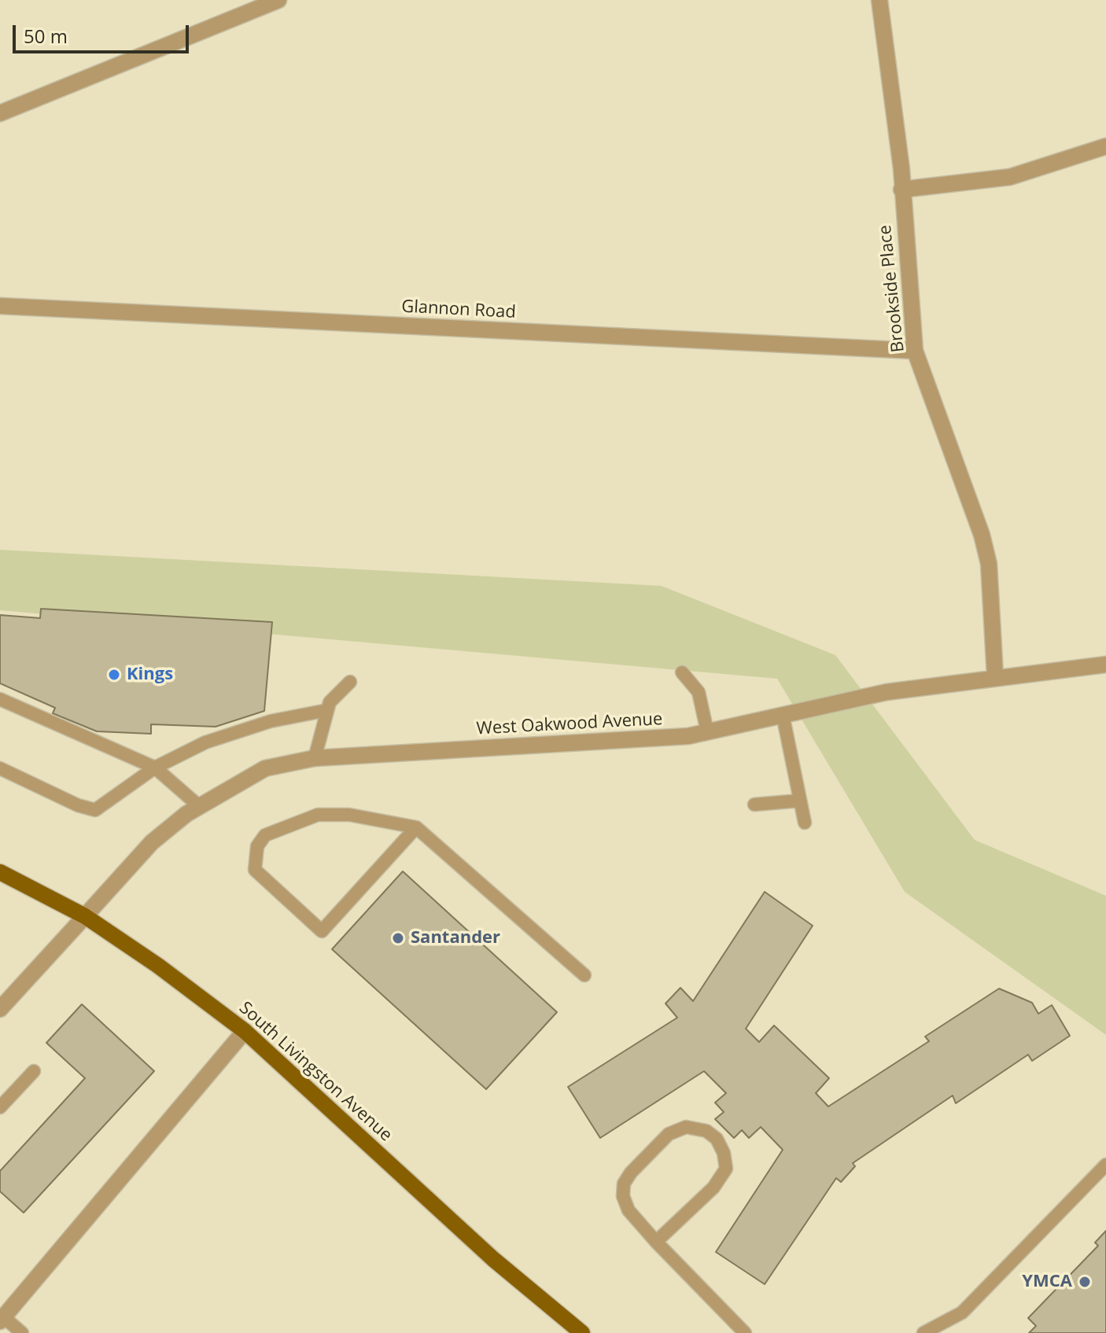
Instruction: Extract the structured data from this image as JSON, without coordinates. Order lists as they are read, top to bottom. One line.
{"streets":{"main road":["South Livingston Avenue"],"street":["Brookside Place","Glannon Road","West Oakwood Avenue"]},"crossings":[["Brookside Place","Glannon Road"],["Brookside Place","West Oakwood Avenue"],["West Oakwood Avenue","South Livingston Avenue"]],"places":["Kings","Santander","YMCA"],"scale_bar":"50 m"}
